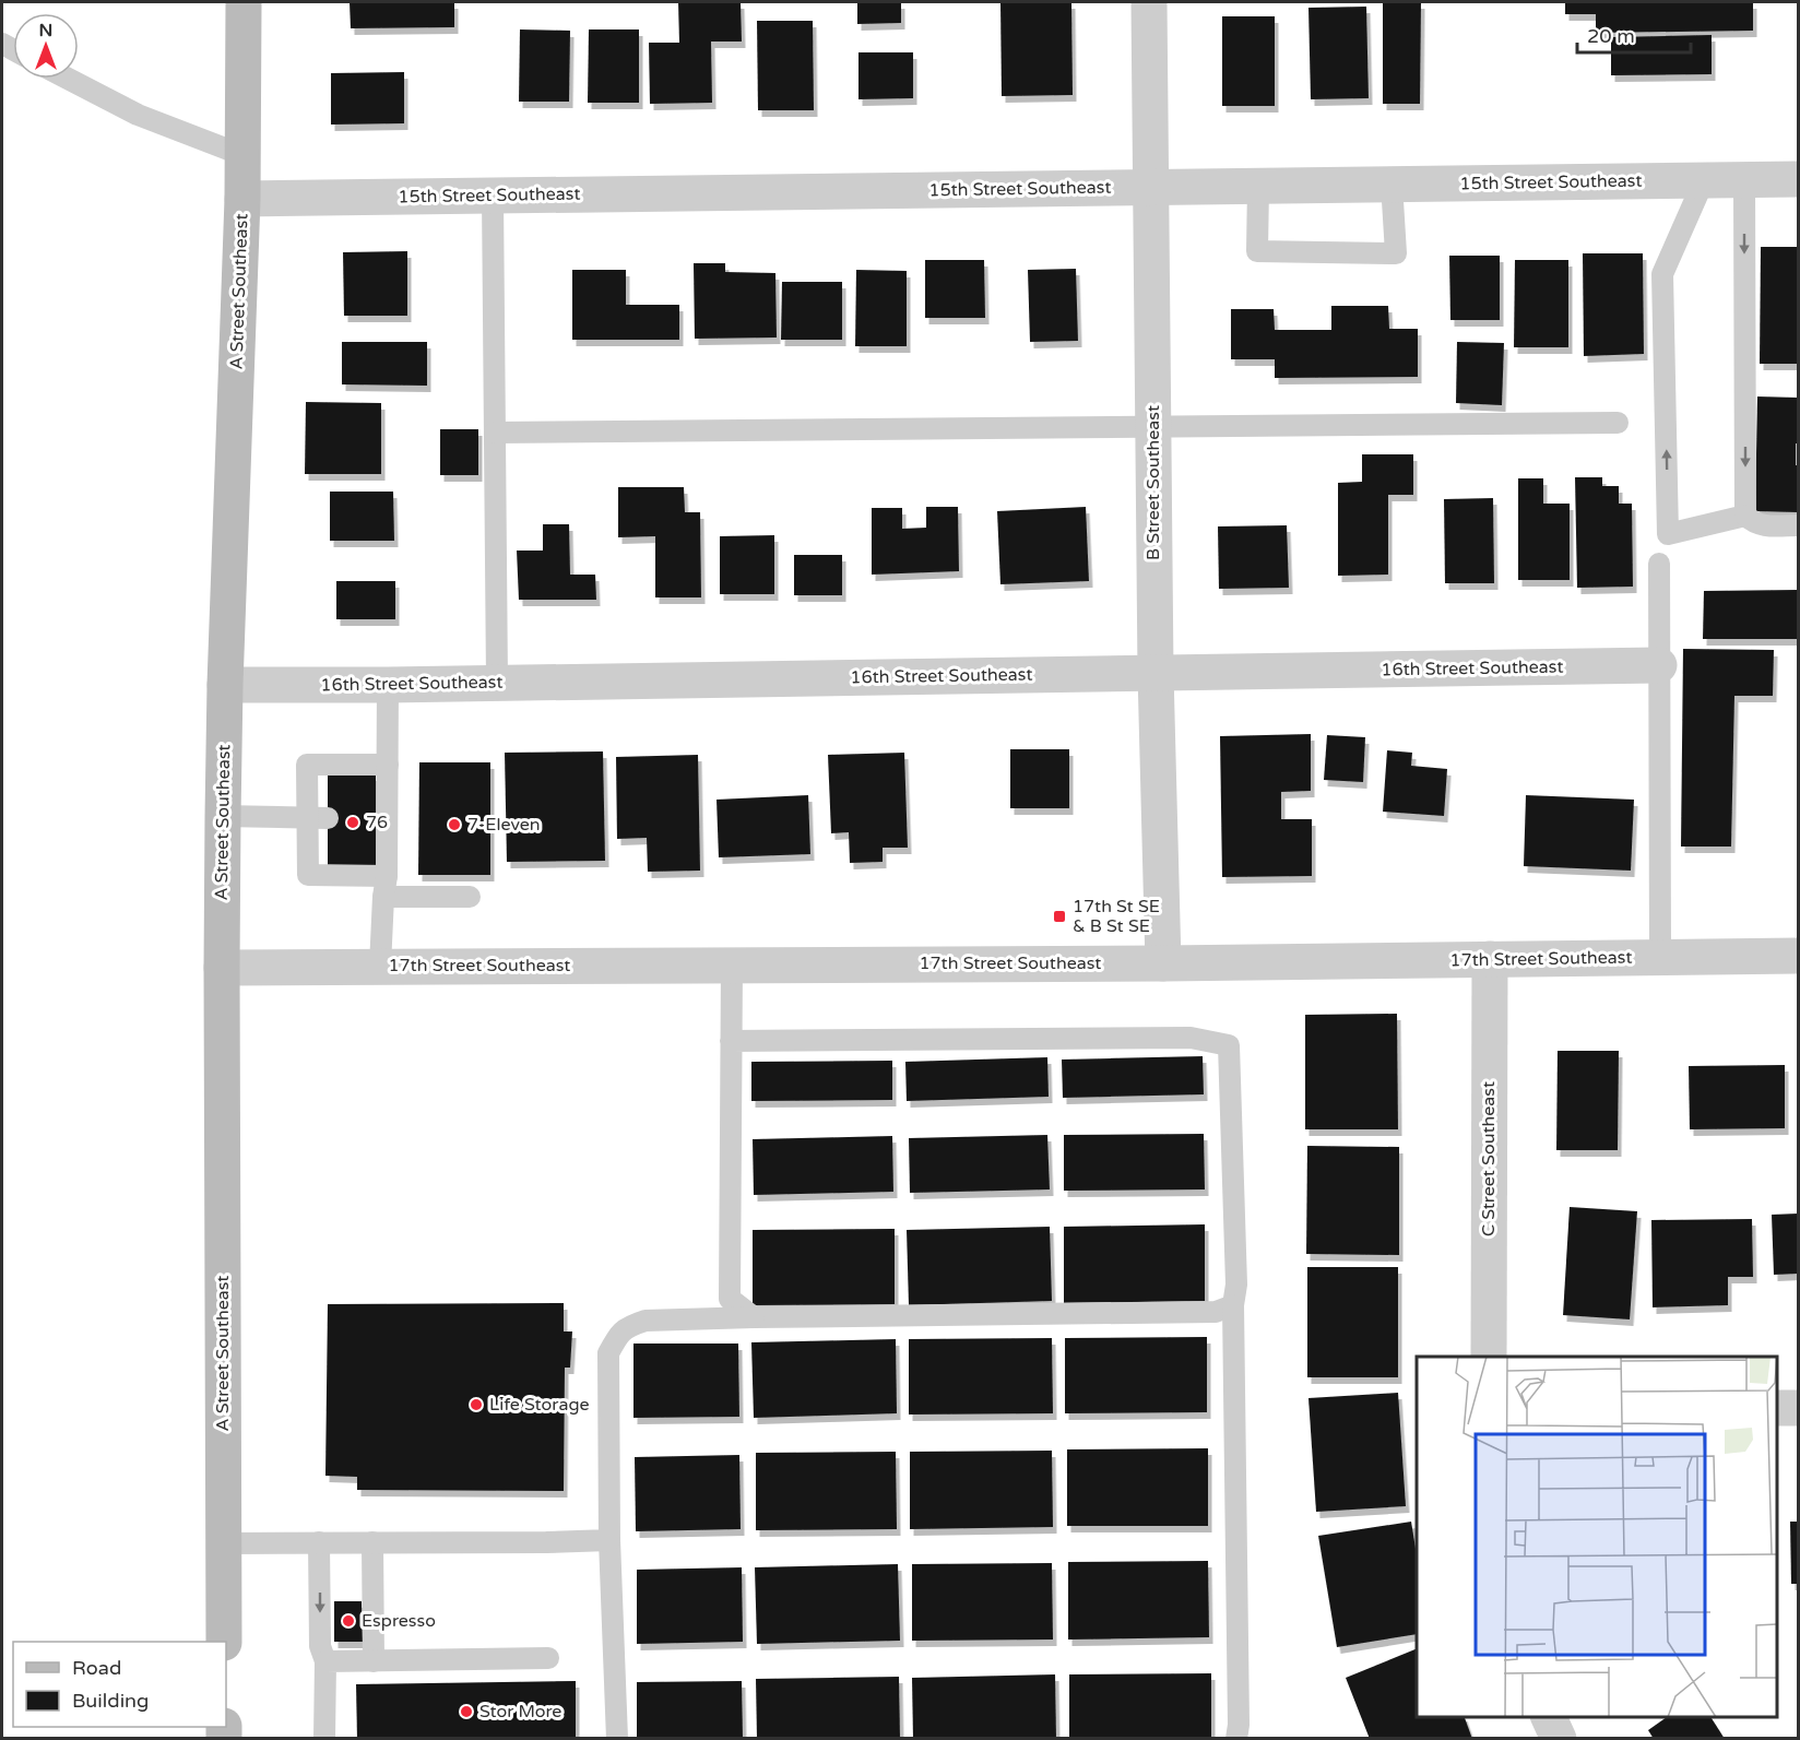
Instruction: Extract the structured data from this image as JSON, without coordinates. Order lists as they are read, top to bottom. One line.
{"streets":{"main road":["A Street Southeast"],"street":["15th Street Southeast","B Street Southeast","16th Street Southeast","17th Street Southeast","C Street Southeast"]},"crossings":[["15th Street Southeast","A Street Southeast"],["15th Street Southeast","B Street Southeast"],["A Street Southeast","16th Street Southeast"],["A Street Southeast","17th Street Southeast"],["B Street Southeast","16th Street Southeast"],["B Street Southeast","17th Street Southeast"],["17th Street Southeast","C Street Southeast"]],"places":{"other":["76","7-Eleven","Life Storage","Espresso","Stor More"],"transit":["17th St SE & B St SE"]},"legend":["Road","Building"],"scale_bar":"20 m","north":"top"}
